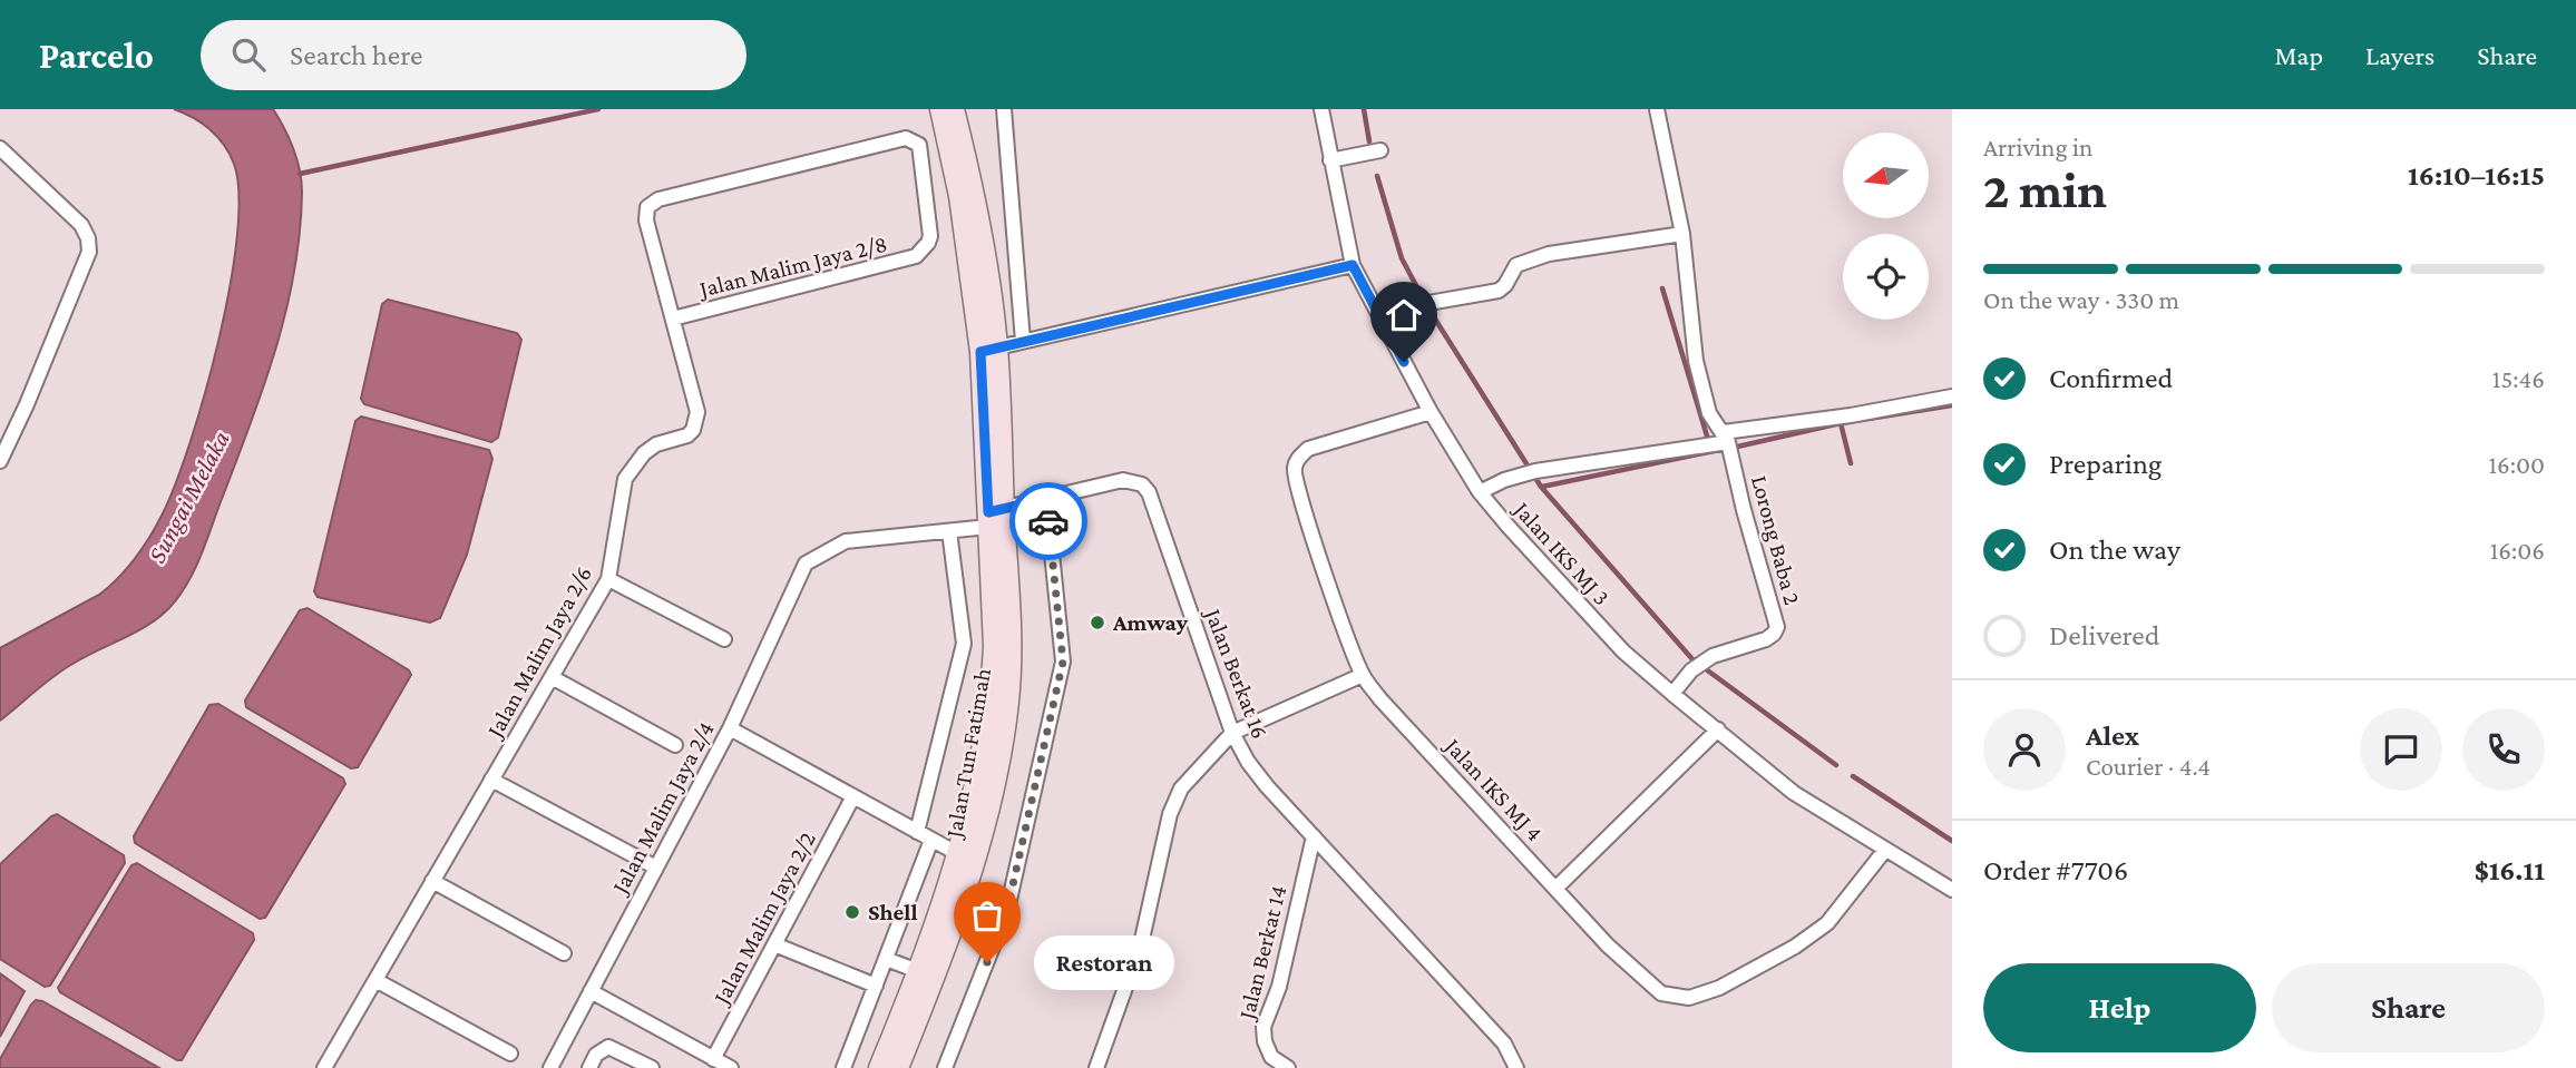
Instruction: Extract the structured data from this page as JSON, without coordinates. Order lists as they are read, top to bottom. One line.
{"streets":{"main road":["Jalan Tun Fatimah"],"street":["Jalan Malim Jaya 2/8","Lorong Baba 2","Jalan IKS MJ 3","Jalan Malim Jaya 2/6","Jalan Berkat 16","Jalan IKS MJ 4","Jalan Malim Jaya 2/4","Jalan Malim Jaya 2/2","Jalan Berkat 14"]},"crossings":[["Jalan Malim Jaya 2/8","Jalan Malim Jaya 2/6"],["Lorong Baba 2","Jalan IKS MJ 3"],["Jalan IKS MJ 3","Jalan IKS MJ 4"],["Jalan Berkat 16","Jalan Tun Fatimah"],["Jalan Berkat 16","Jalan Malim Jaya 2/4"],["Jalan Berkat 16","Jalan Berkat 14"]],"water":["Sungai Melaka"],"places":["Amway","Shell","Restoran"],"north":"left","page":{"header":"Parcelo","search":"Search here","nav":["Map","Layers","Share"],"heading":["2 min","Arriving in","16:10–16:15"],"panel":["Alex","Courier · 4.4","Order #7706","$16.11"],"bar":"On the way · 330 m","list":[["Confirmed","15:46"],["Preparing","16:00"],["On the way","16:06"],"Delivered"],"bubble":"Restoran","buttons":["Help","Share"]}}
